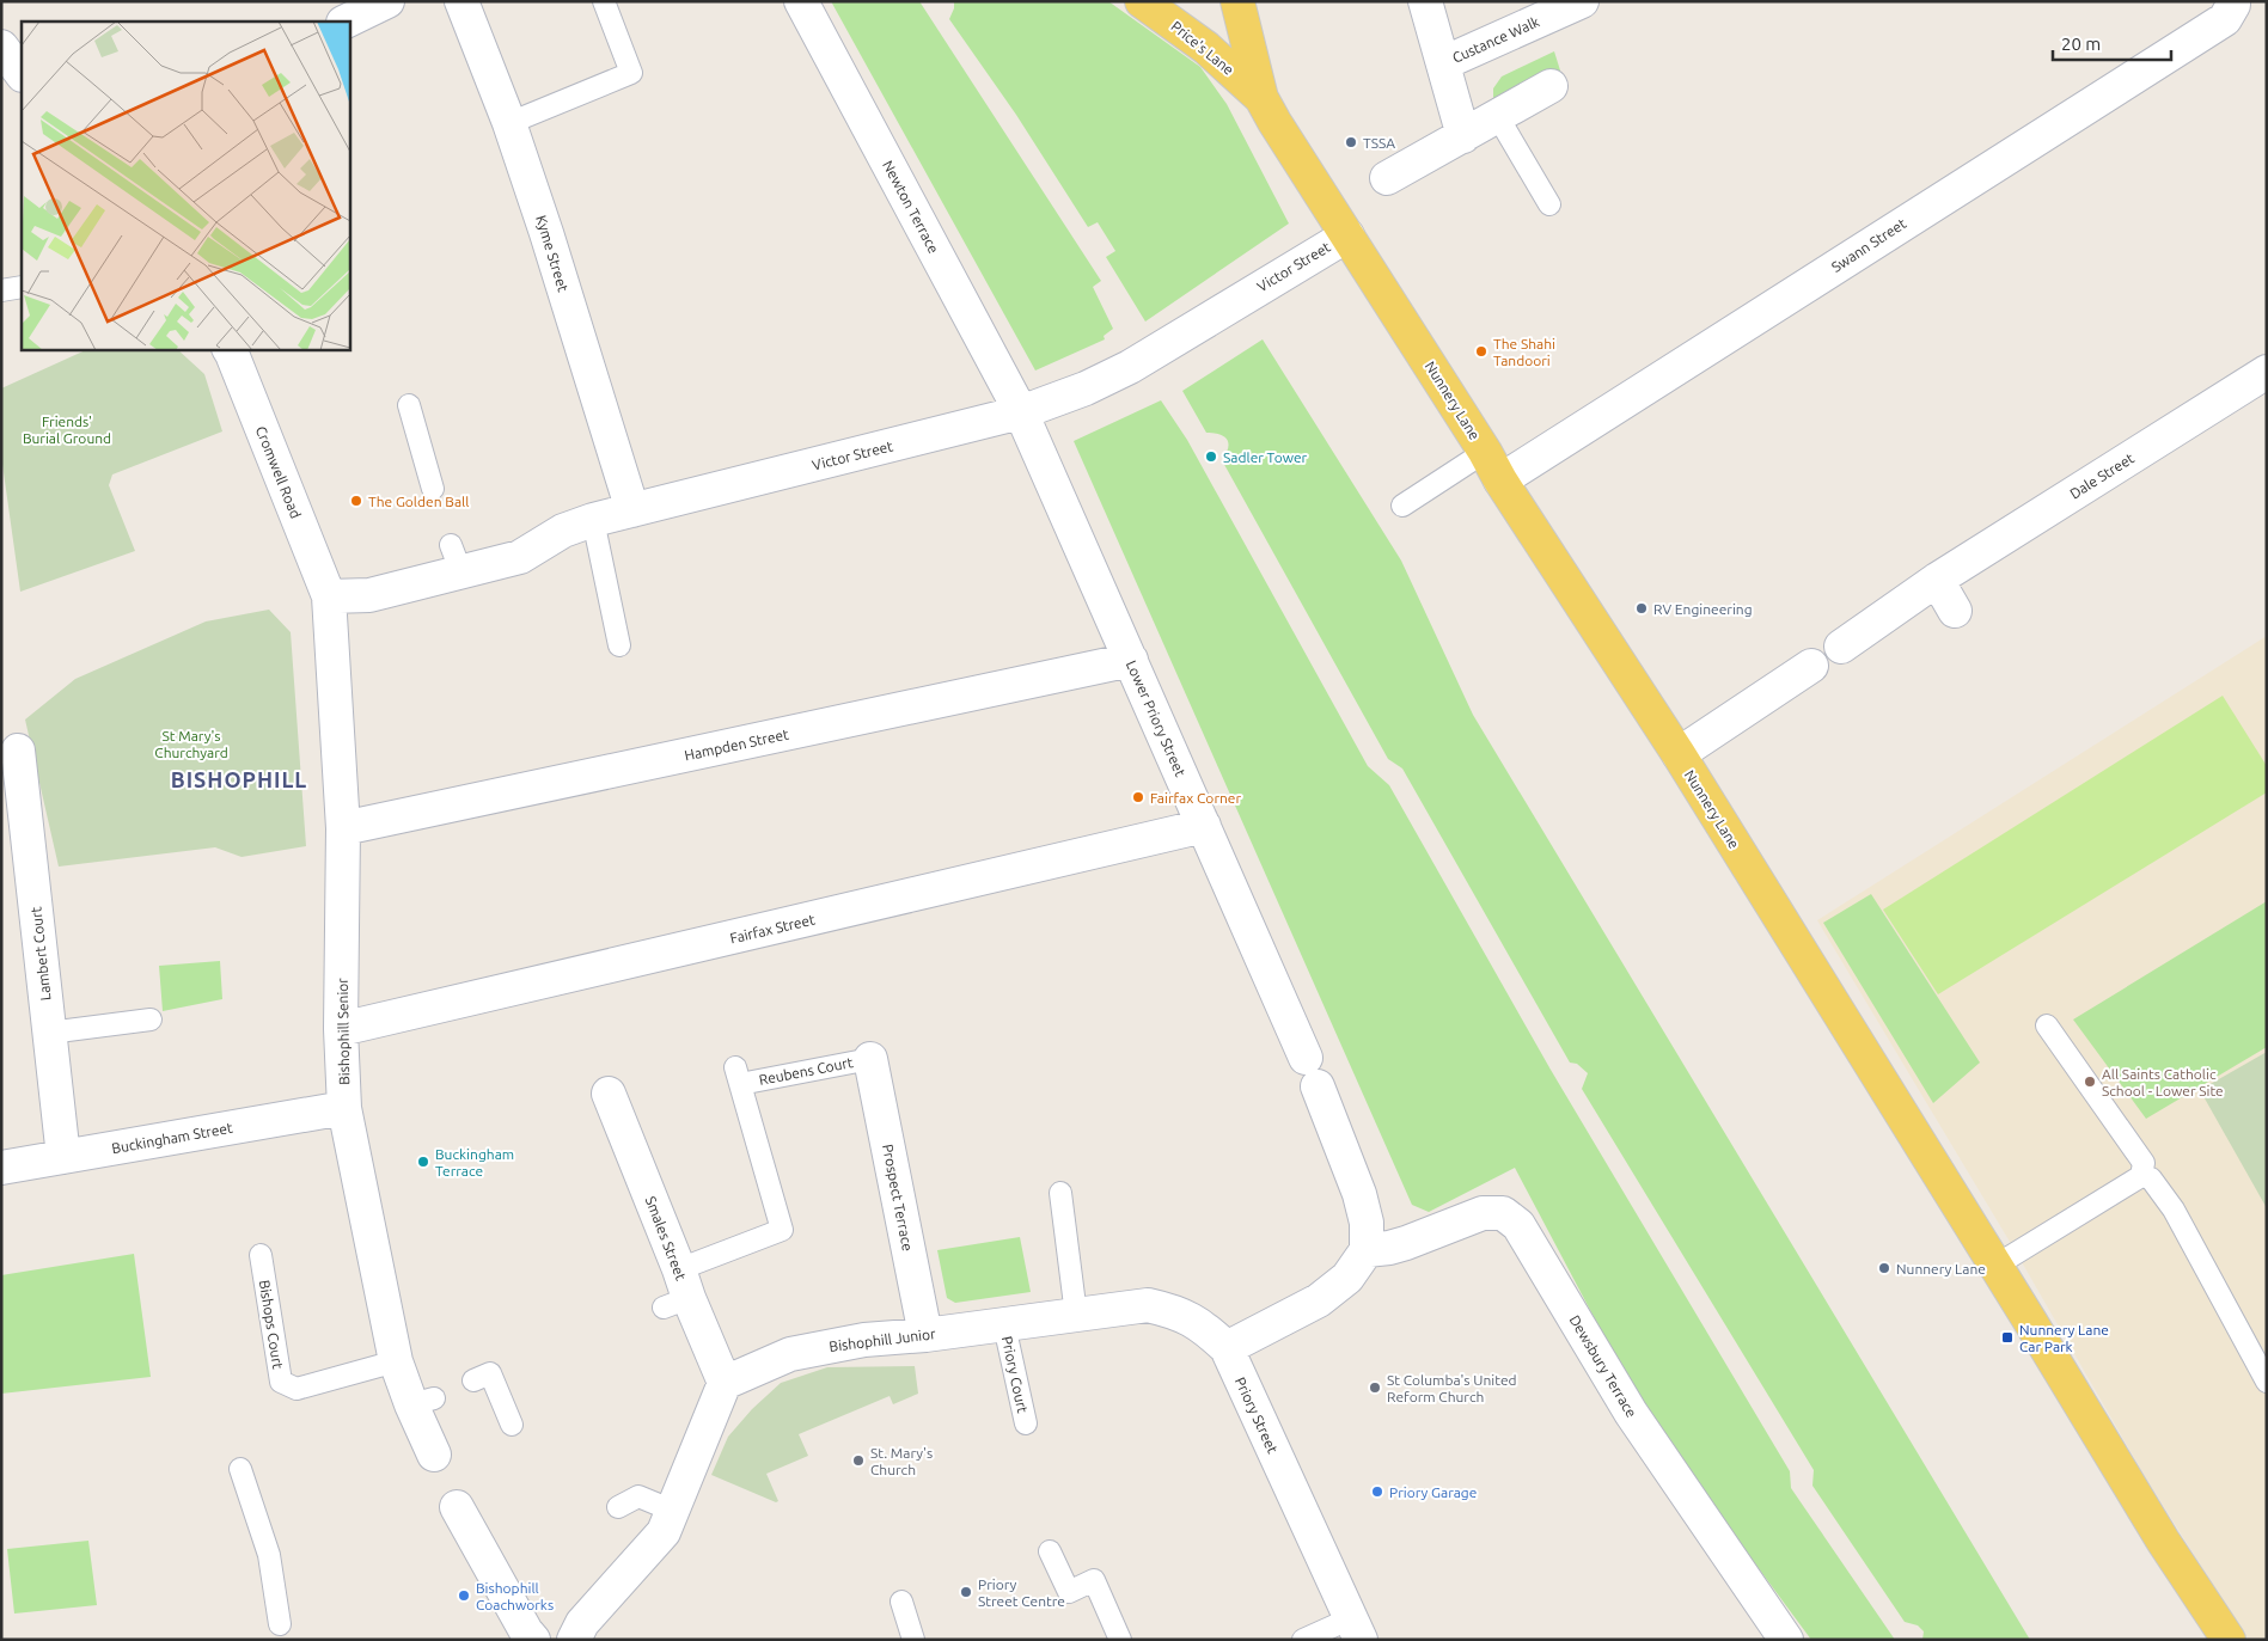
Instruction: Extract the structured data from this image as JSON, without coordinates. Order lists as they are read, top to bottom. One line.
{"streets":{"main road":["Price's Lane","Nunnery Lane"],"street":["Custance Walk","Newton Terrace","Swann Street","Kyme Street","Victor Street","Cromwell Road","Dale Street","Lower Priory Street","Hampden Street","Fairfax Street","Lambert Court","Bishophill Senior","Buckingham Street","Prospect Terrace","Smales Street","Bishophill Junior","Dewsbury Terrace","Priory Street"],"lane":["Reubens Court","Bishops Court","Priory Court"]},"crossings":[["Price's Lane","Nunnery Lane"],["Newton Terrace","Victor Street"],["Newton Terrace","Lower Priory Street"],["Swann Street","Nunnery Lane"],["Kyme Street","Victor Street"],["Victor Street","Nunnery Lane"],["Victor Street","Cromwell Road"],["Victor Street","Lower Priory Street"],["Victor Street","Bishophill Senior"],["Cromwell Road","Bishophill Senior"],["Lower Priory Street","Hampden Street"],["Lower Priory Street","Fairfax Street"],["Lower Priory Street","Dewsbury Terrace"],["Hampden Street","Bishophill Senior"],["Fairfax Street","Bishophill Senior"],["Lambert Court","Buckingham Street"],["Bishophill Senior","Buckingham Street"],["Bishophill Senior","Bishops Court"],["Reubens Court","Prospect Terrace"],["Reubens Court","Smales Street"],["Prospect Terrace","Bishophill Junior"],["Smales Street","Bishophill Junior"],["Bishophill Junior","Priory Court"],["Bishophill Junior","Priory Street"]],"districts":["BISHOPHILL"],"parks":["Friends' Burial Ground","St Mary's Churchyard"],"places":{"other":["TSSA","The Shahi Tandoori","Sadler Tower","The Golden Ball","RV Engineering","Fairfax Corner","All Saints Catholic School - Lower Site","Buckingham Terrace","Nunnery Lane","St Columba's United Reform Church","St. Mary's Church","Priory Garage","Priory Street Centre","Bishophill Coachworks"],"transit":["Nunnery Lane Car Park"]},"scale_bar":"20 m"}
